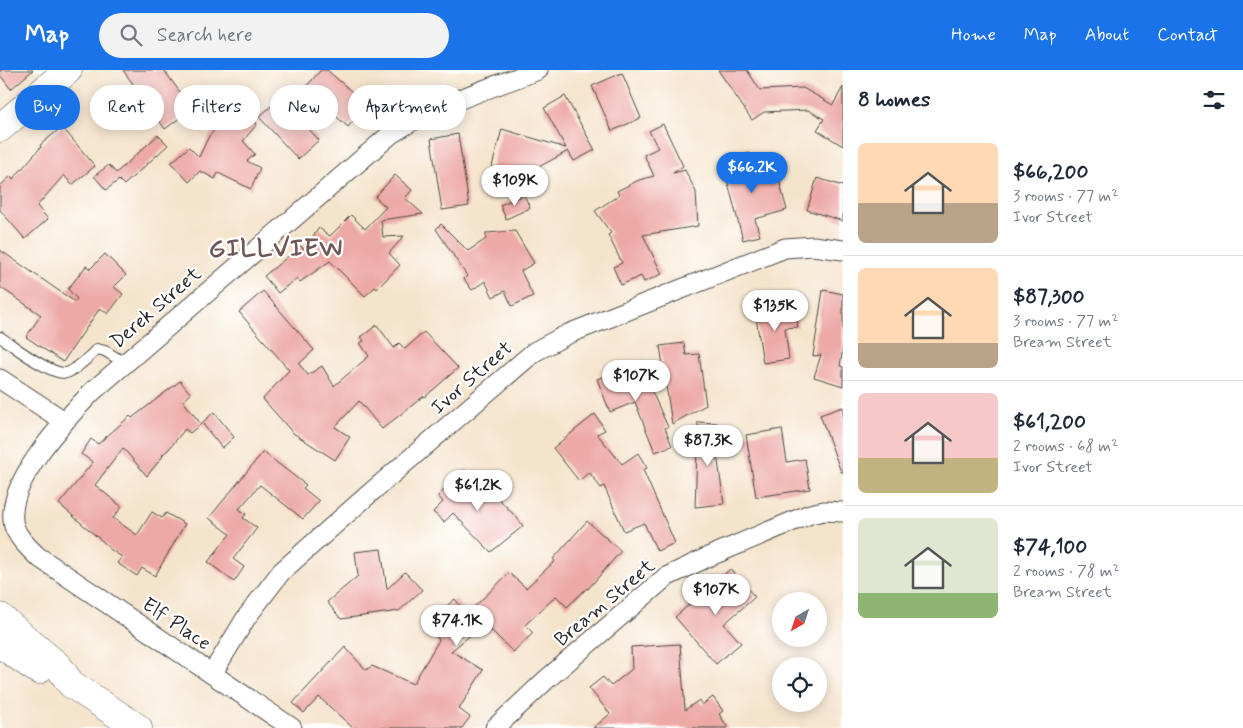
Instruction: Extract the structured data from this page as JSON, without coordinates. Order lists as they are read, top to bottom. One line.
{"streets":{"street":["Derek Street","Ivor Street","Bream Street","Elf Place"]},"crossings":[["Derek Street","Elf Place"],["Ivor Street","Elf Place"]],"districts":["GILLVIEW"],"north":"bottom left","page":{"header":"Map","search":"Search here","nav":["Home","Map","About","Contact"],"heading":"8 homes","chip":["Buy","Rent","Filters","New","Apartment"],"list":[{"name":"$66,200","note":"3 rooms · 77 m² · Ivor Street"},{"name":"$87,300","note":"3 rooms · 77 m² · Bream Street"},{"name":"$61,200","note":"2 rooms · 68 m² · Ivor Street"},{"name":"$74,100","note":"2 rooms · 78 m² · Bream Street"}],"price":["$66.2K","$109K","$135K","$107K","$87.3K","$61.2K","$107K","$74.1K"]}}
